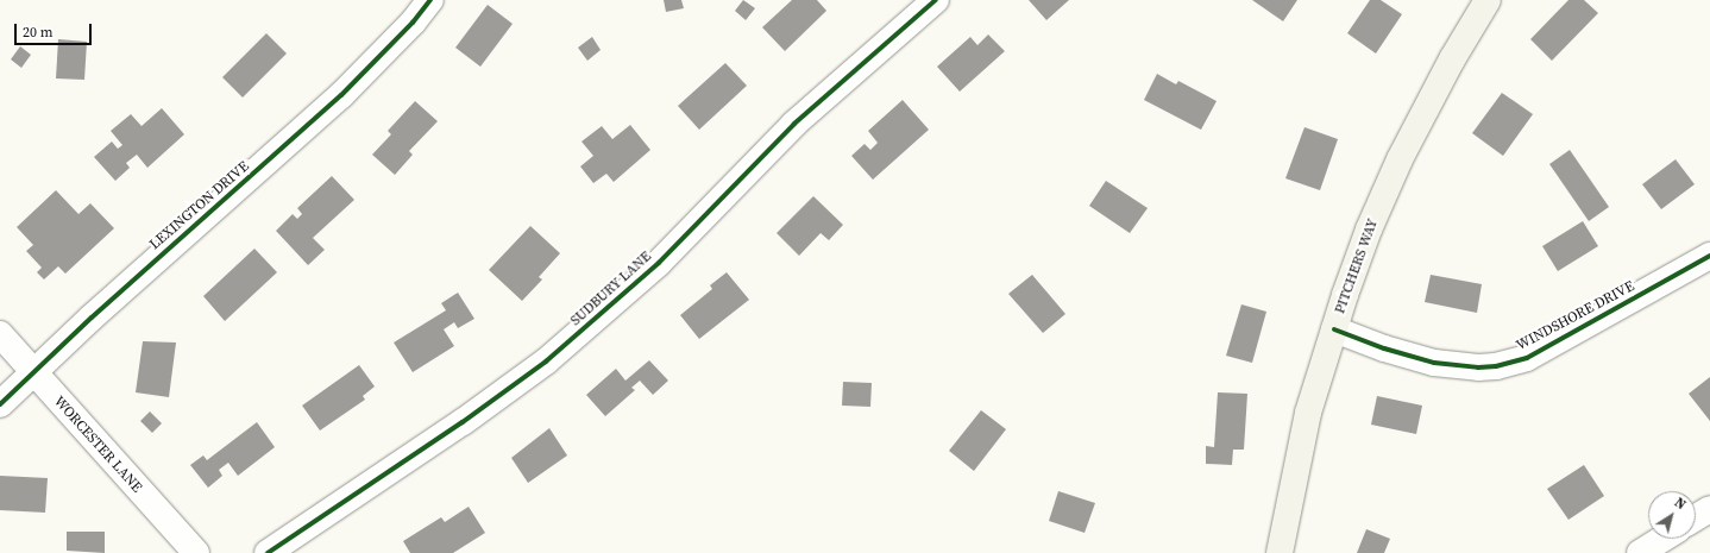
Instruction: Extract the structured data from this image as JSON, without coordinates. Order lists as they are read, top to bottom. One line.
{"streets":{"main road":["PITCHERS WAY"],"street":["LEXINGTON DRIVE","SUDBURY LANE","WINDSHORE DRIVE","WORCESTER LANE"]},"crossings":[["LEXINGTON DRIVE","WORCESTER LANE"],["PITCHERS WAY","WINDSHORE DRIVE"]],"scale_bar":"20 m","north":"top right"}
